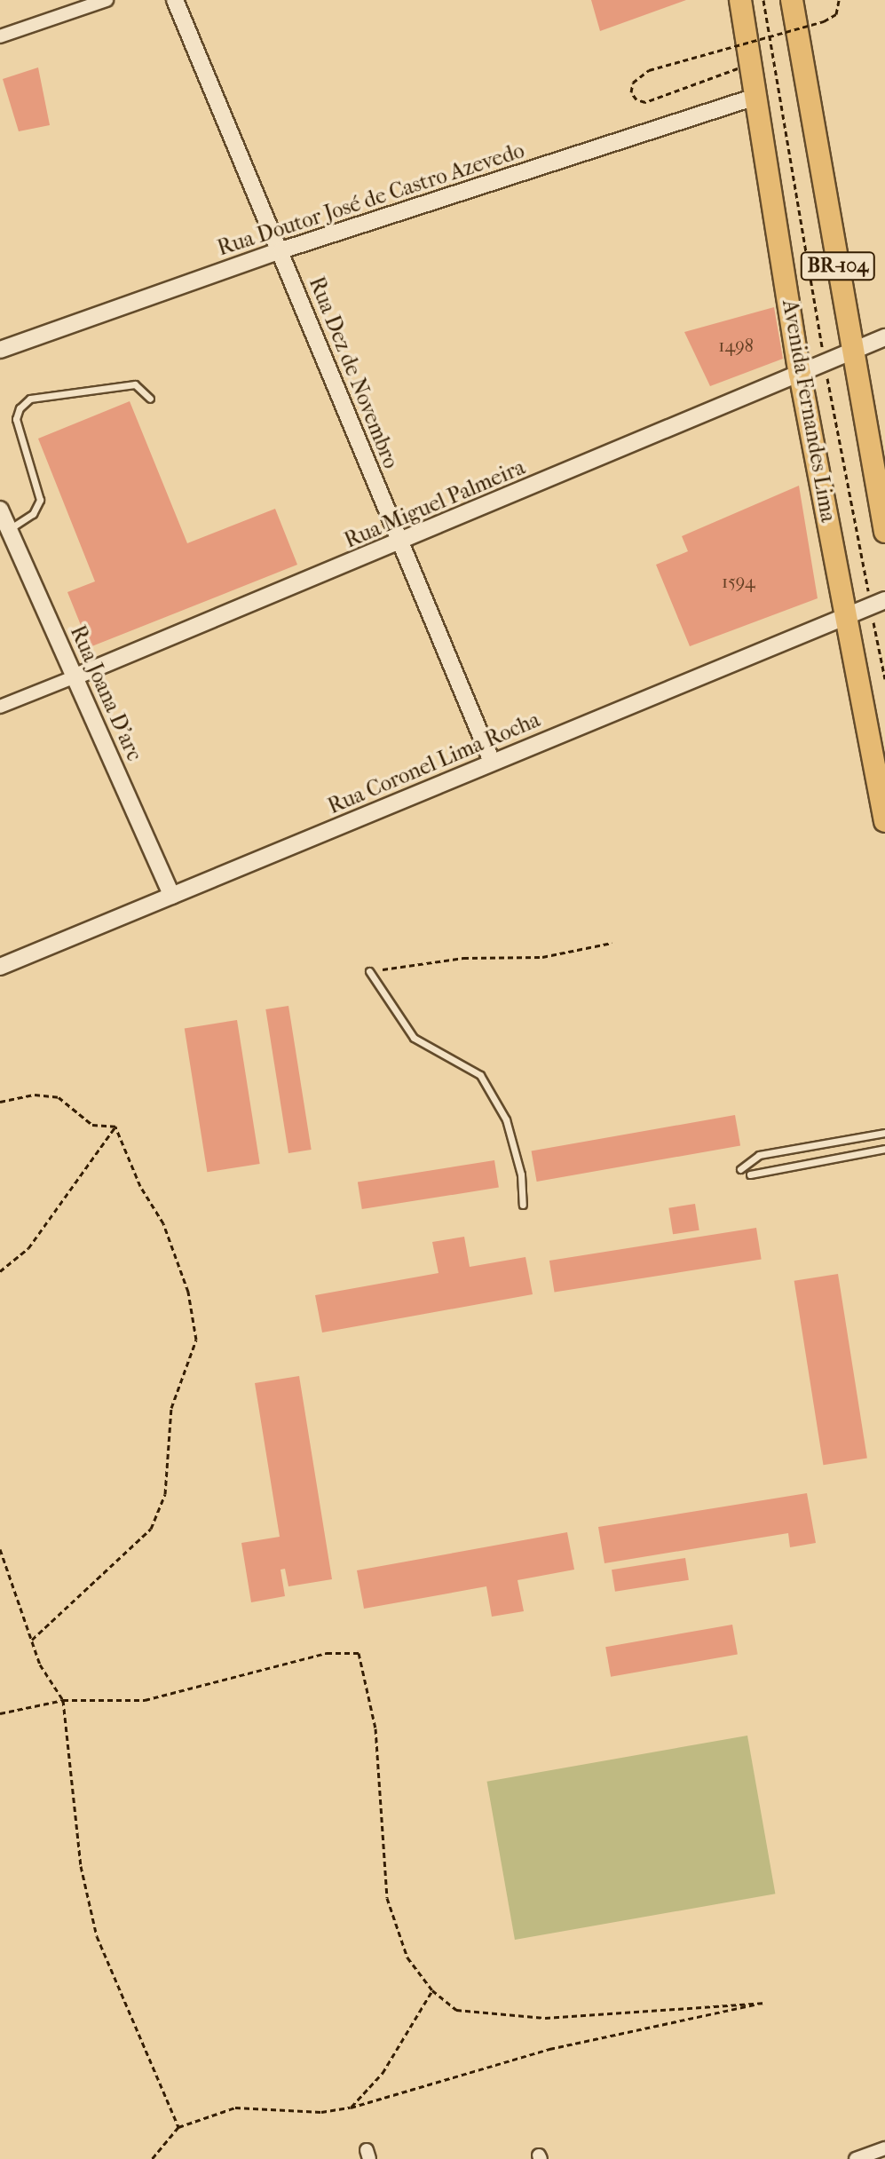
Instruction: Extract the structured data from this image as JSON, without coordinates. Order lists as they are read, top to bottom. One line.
{"streets":{"highway":["BR-104","Avenida Fernandes Lima"],"street":["Rua Doutor José de Castro Azevedo","Rua Dez de Novembro","Rua Miguel Palmeira","Rua Joana D'arc","Rua Coronel Lima Rocha"]},"crossings":[["Rua Doutor José de Castro Azevedo","Rua Dez de Novembro"],["Rua Doutor José de Castro Azevedo","Avenida Fernandes Lima"],["BR-104","Rua Miguel Palmeira"],["Rua Dez de Novembro","Rua Miguel Palmeira"],["Rua Dez de Novembro","Rua Coronel Lima Rocha"],["Avenida Fernandes Lima","Rua Miguel Palmeira"],["Avenida Fernandes Lima","Rua Coronel Lima Rocha"],["Rua Miguel Palmeira","Rua Joana D'arc"],["Rua Joana D'arc","Rua Coronel Lima Rocha"]],"house_numbers":["1498","1594"]}
